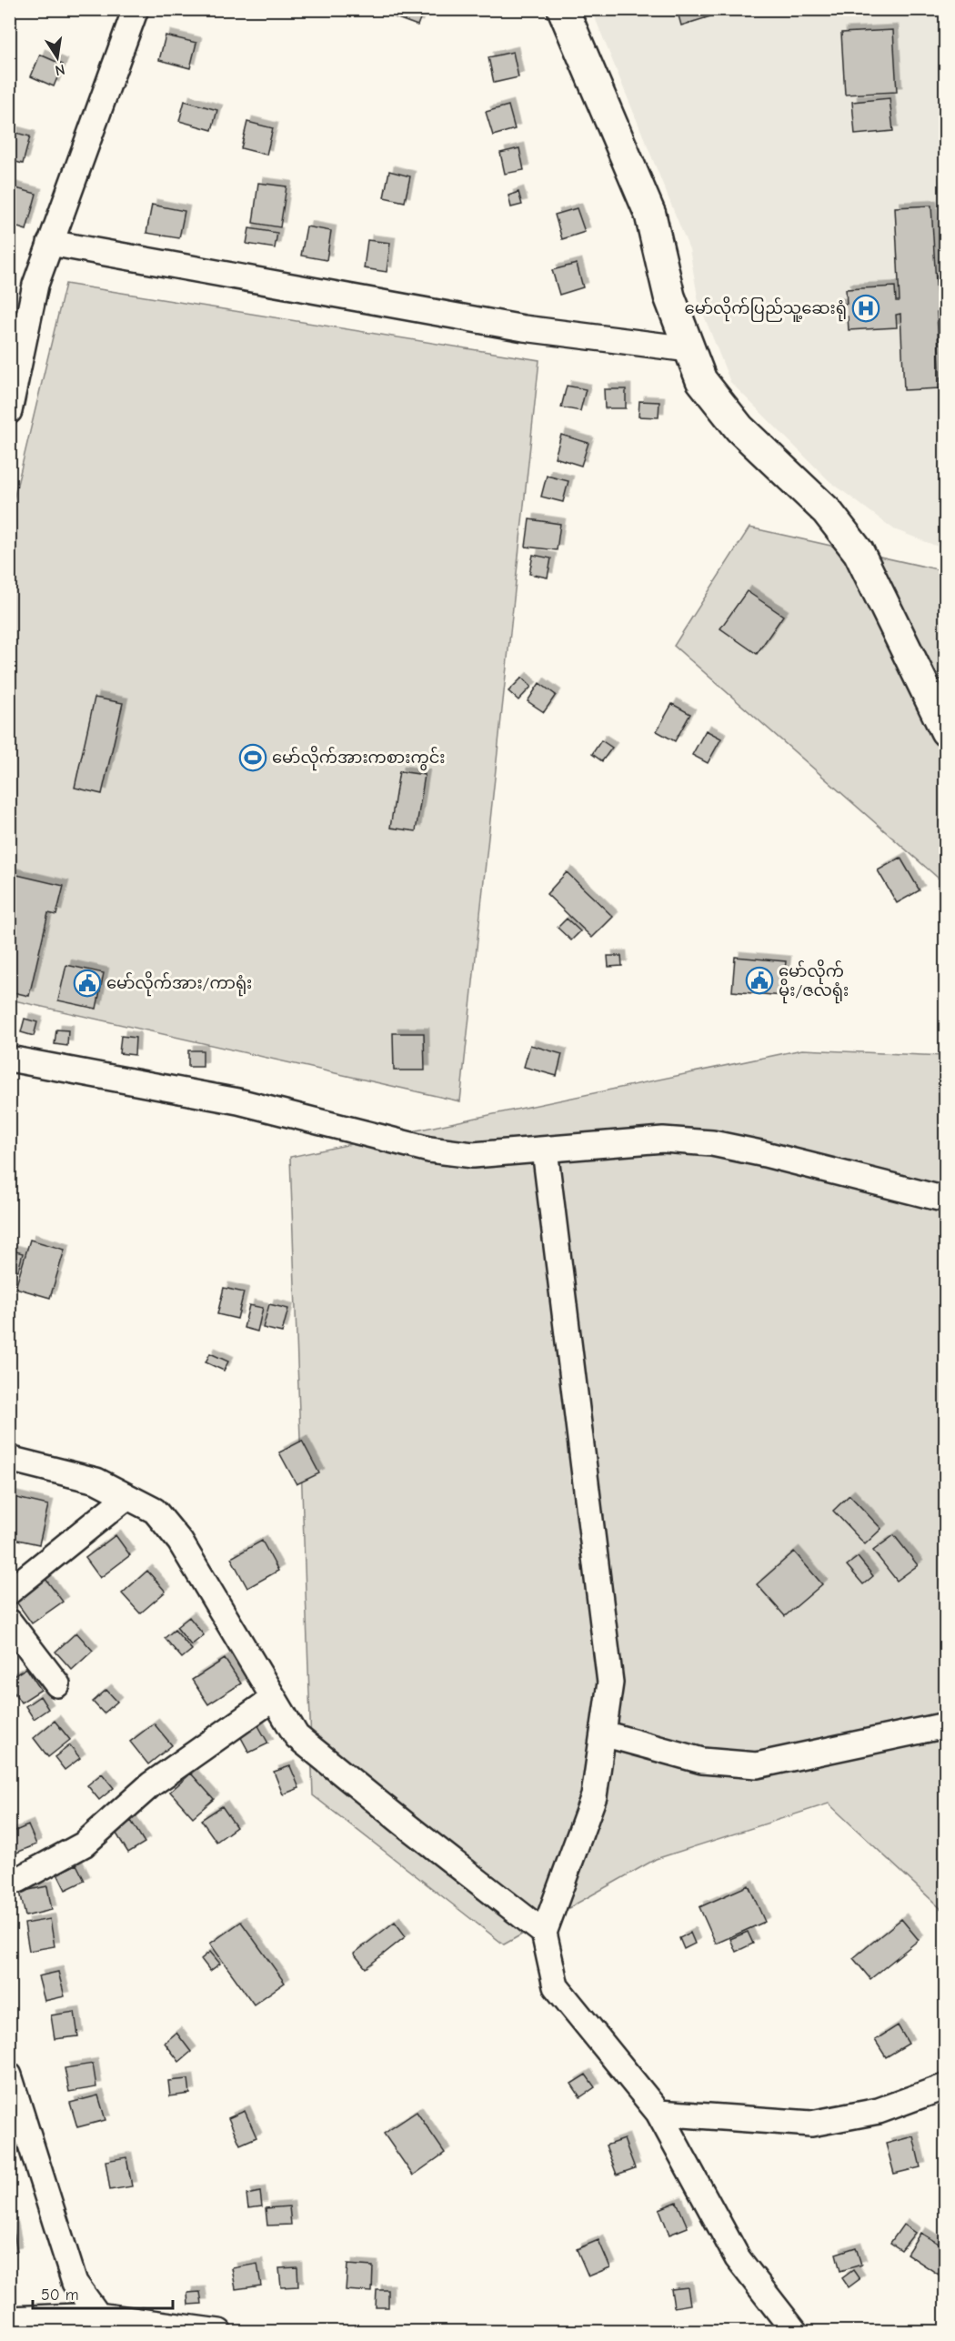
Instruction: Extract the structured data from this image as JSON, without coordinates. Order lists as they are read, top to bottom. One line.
{"places":{"hospital":["မော်လိုက်ပြည်သူ့ဆေးရုံ"],"sports":["မော်လိုက်အားကစားကွင်း"],"public building":["မော်လိုက် မိုး/ဇလရုံး","မော်လိုက်အား/ကာရုံး"]},"scale_bar":"50 m","north":"bottom"}
